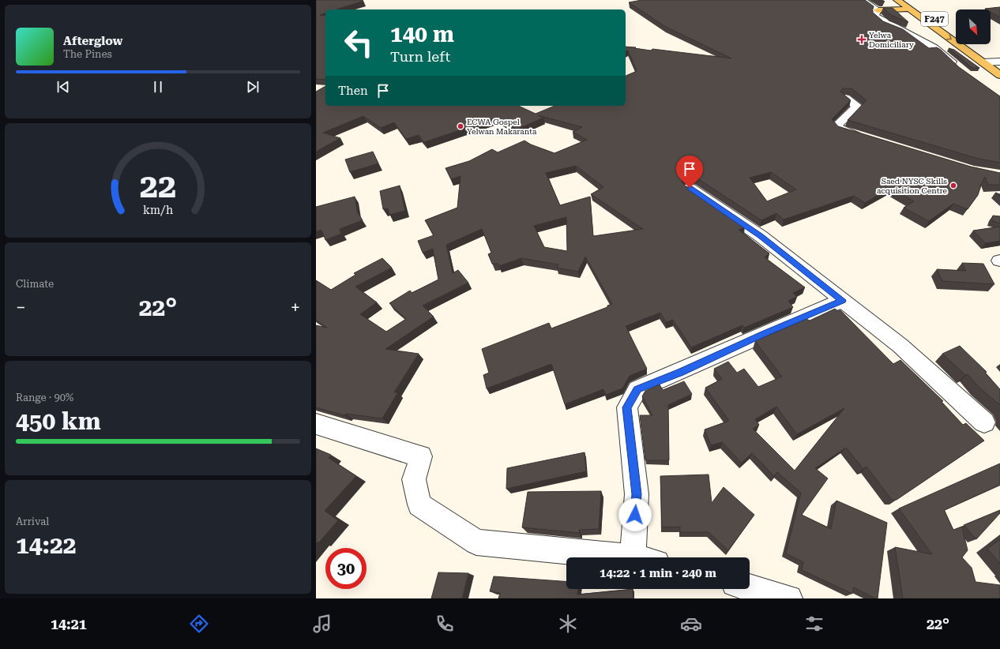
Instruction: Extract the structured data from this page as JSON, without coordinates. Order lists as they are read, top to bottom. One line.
{"streets":{"main road":["F247"]},"places":{"health":["Yelwa Domiciliary"],"other":["ECWA Gospel Yelwan Makaranta","Saed NYSC Skills acquisition Centre"]},"north":"bottom right","page":{"turn":["140 m","Turn left"],"song":["Afterglow","The Pines"],"then":"Then","tile":["Climate",["Range · 90%","450 km"],["Arrival","14:22"]],"heat":["−","22°","+"],"limit":"30","trip":"14:22 · 1 min · 240 m","tabs":["14:21","22°"],"gauge":["22","km/h"]}}
